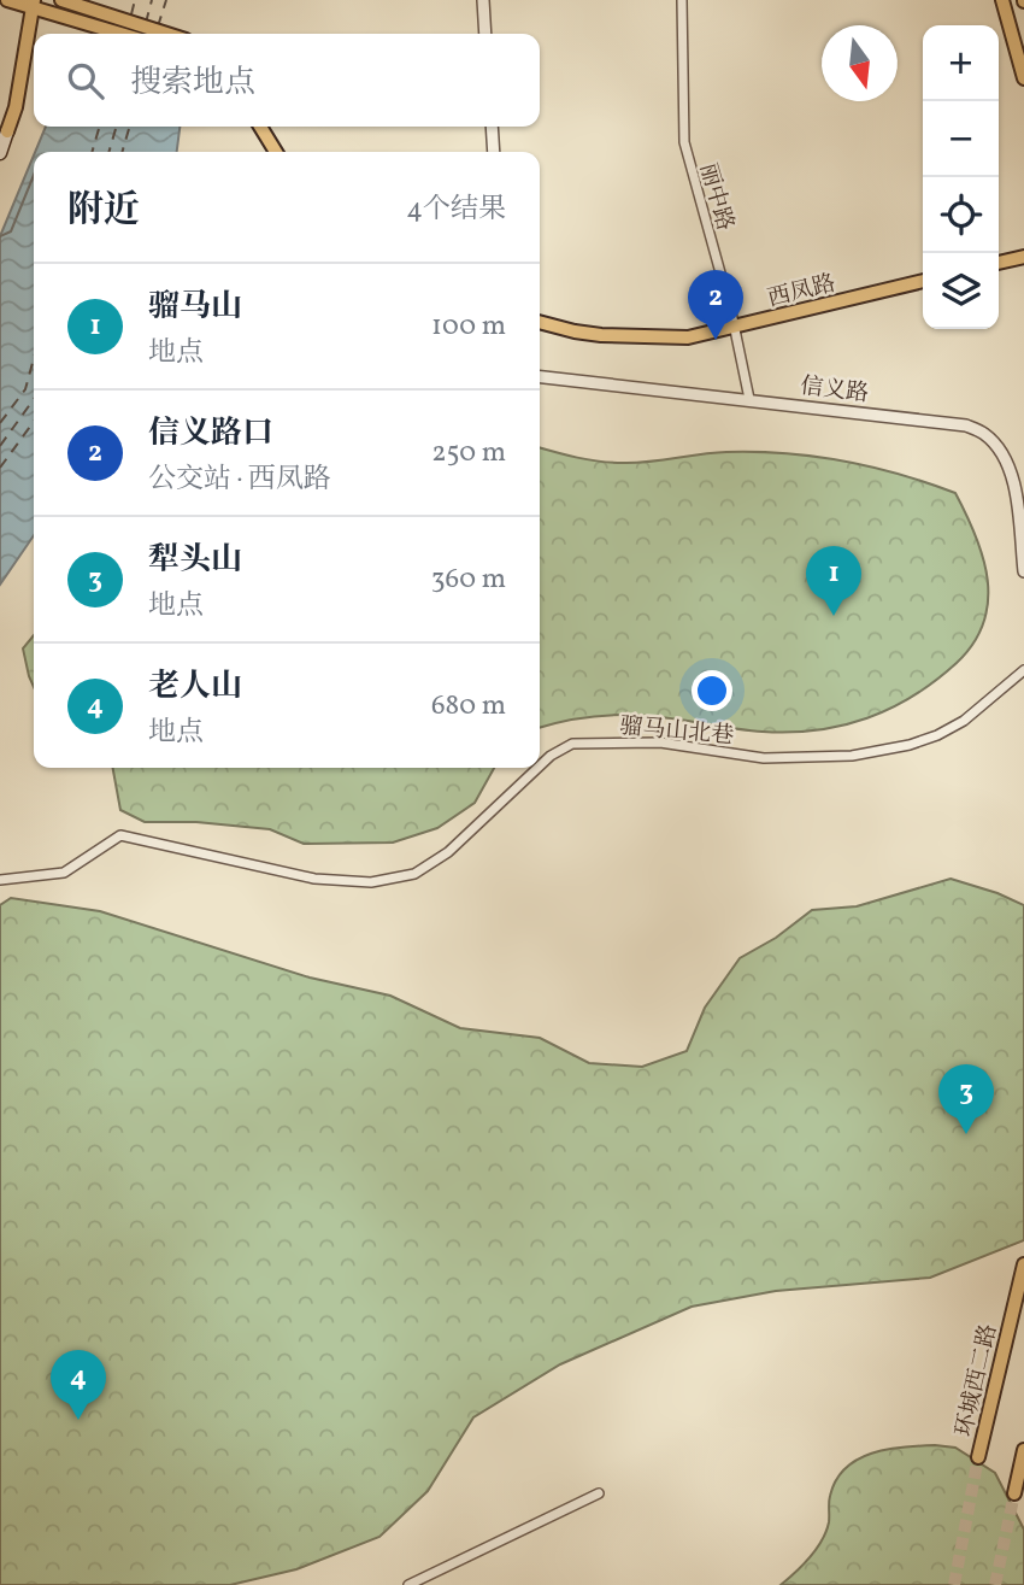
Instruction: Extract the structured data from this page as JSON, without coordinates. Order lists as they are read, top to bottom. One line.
{"streets":{"main road":["西凤路","环城西二路"],"street":["丽中路","信义路","骝马山北巷"]},"crossings":[["丽中路","西凤路"],["丽中路","信义路"]],"north":"bottom","page":{"map_buttons":["+","−"],"search":"搜索地点","heading":["附近","4个结果"],"list":[{"mark":"1","name":"骝马山","note":"地点","value":"100 m"},{"mark":"2","name":"信义路口","note":"公交站 · 西凤路","value":"250 m"},{"mark":"3","name":"犁头山","note":"地点","value":"360 m"},{"mark":"4","name":"老人山","note":"地点","value":"680 m"}],"pins":["2","1","3","4"]}}
